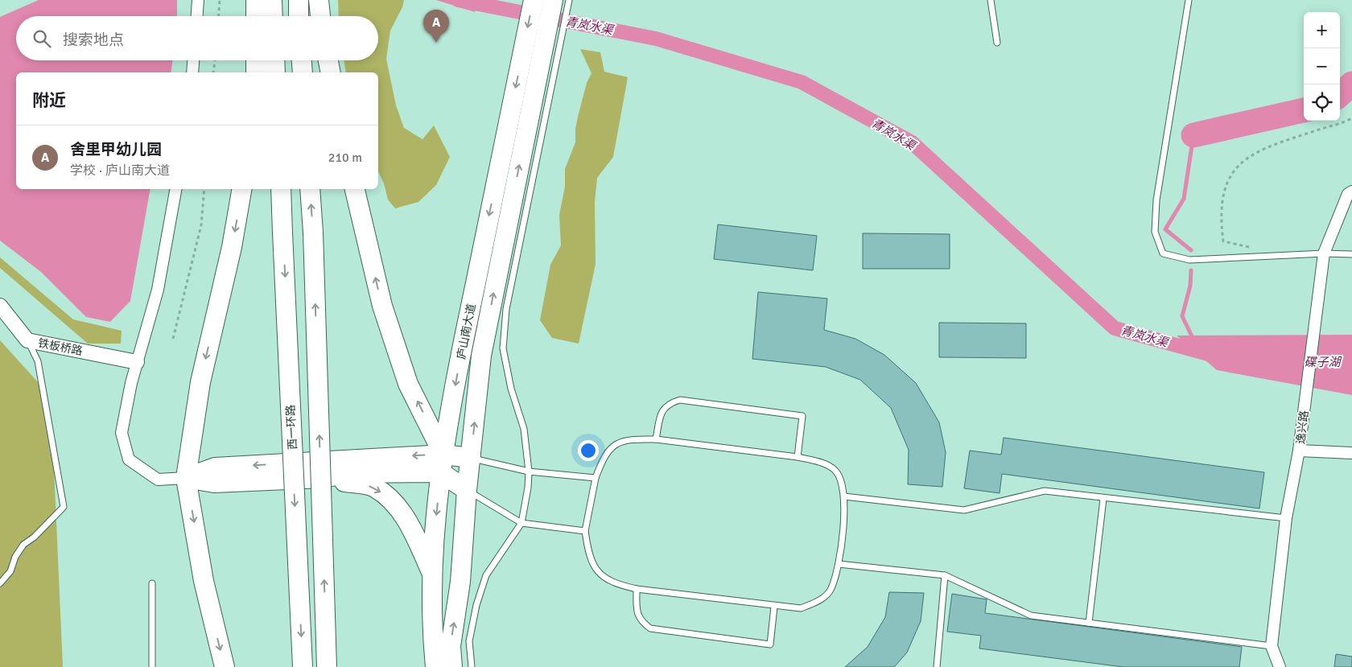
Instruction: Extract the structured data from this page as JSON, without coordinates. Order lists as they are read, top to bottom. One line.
{"streets":{"highway":["庐山南大道","西一环路"],"street":["铁板桥路","逸兴路"]},"water":["青岚水渠","碟子湖"],"page":{"pins":"A","map_buttons":["+","−"],"search":"搜索地点","heading":"附近","list":[{"mark":"A","name":"舍里甲幼儿园","note":"学校 · 庐山南大道","value":"210 m"}]}}
